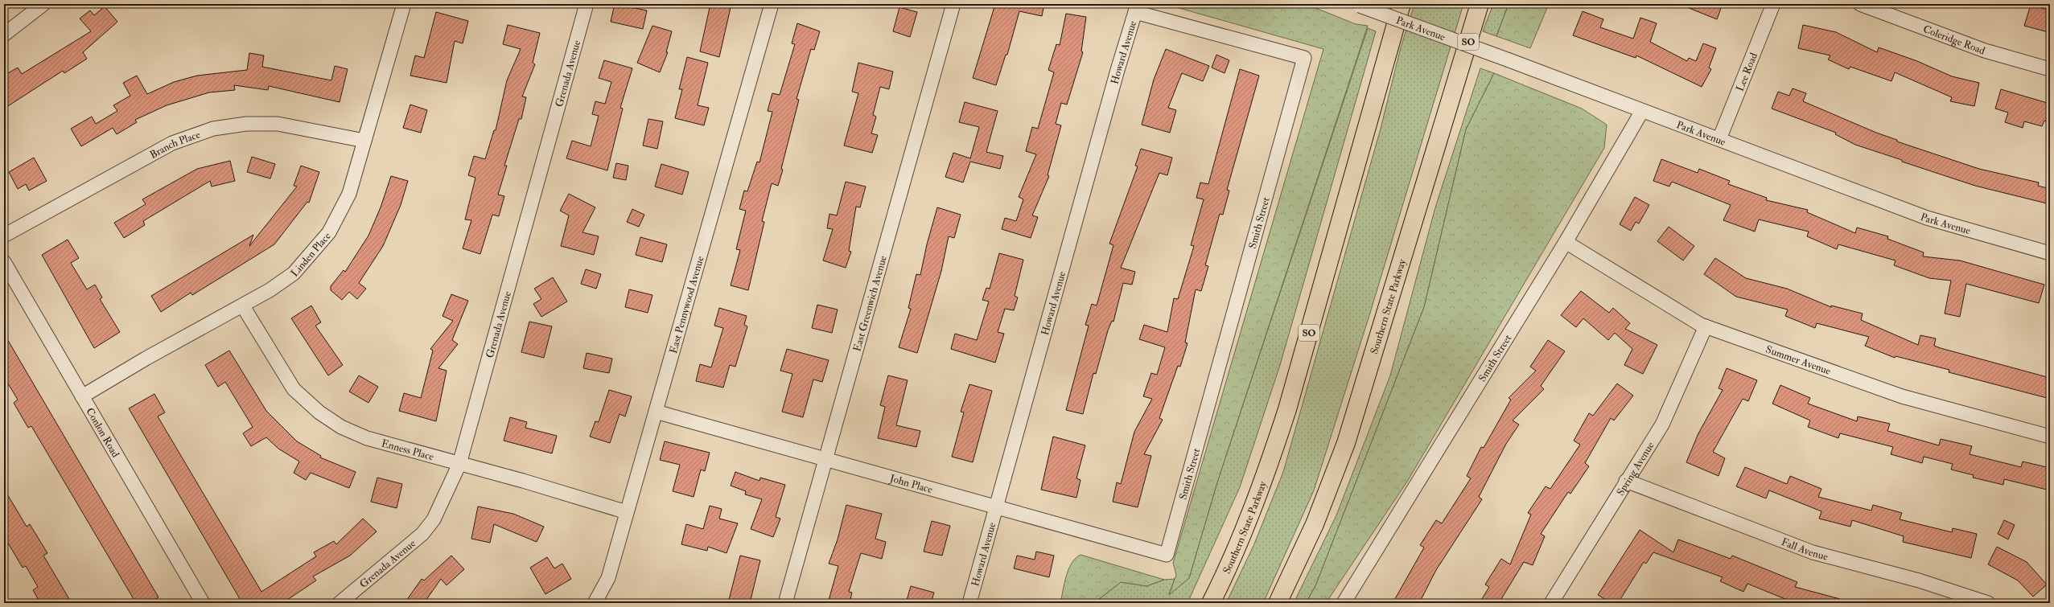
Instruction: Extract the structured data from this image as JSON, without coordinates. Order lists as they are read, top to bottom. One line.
{"streets":{"highway":["SO","Southern State Parkway"],"street":["Park Avenue","Coleridge Road","Howard Avenue","Lee Road","Grenada Avenue","Branch Place","Smith Street","Linden Place","East Greenwich Avenue","East Pennywood Avenue","Summer Avenue","Conlon Road","Enness Place","Spring Avenue","John Place","Fall Avenue"]},"crossings":[["Park Avenue","Lee Road"],["Park Avenue","Smith Street"],["Howard Avenue","Smith Street"],["Howard Avenue","John Place"],["Grenada Avenue","Enness Place"],["Branch Place","Linden Place"],["Smith Street","Summer Avenue"],["Smith Street","John Place"],["Linden Place","Conlon Road"],["Linden Place","Enness Place"],["East Greenwich Avenue","John Place"],["East Pennywood Avenue","Enness Place"],["East Pennywood Avenue","John Place"],["Summer Avenue","Spring Avenue"],["Spring Avenue","Fall Avenue"]]}
